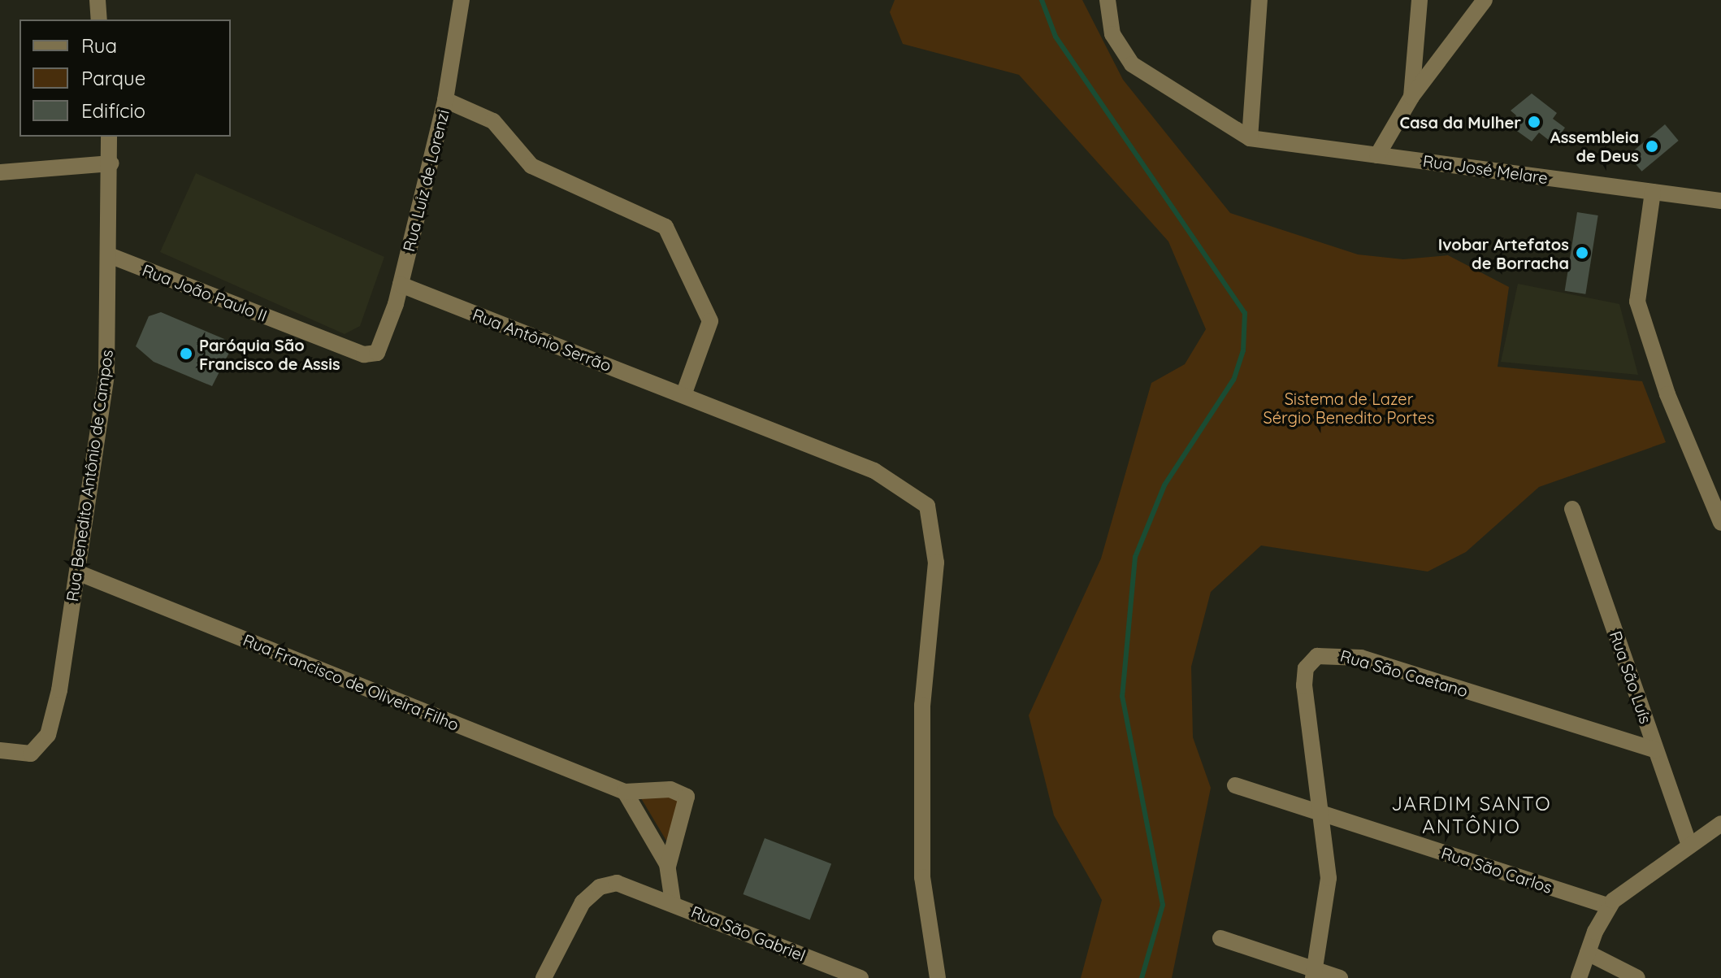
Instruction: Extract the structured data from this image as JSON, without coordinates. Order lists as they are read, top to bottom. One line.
{"streets":{"street":["Rua José Melare","Rua Luiz de Lorenzi","Rua João Paulo II","Rua Antônio Serrão","Rua Benedito Antônio de Campos","Rua São Caetano","Rua São Luís","Rua Francisco de Oliveira Filho","Rua São Carlos","Rua São Gabriel"]},"crossings":[["Rua Luiz de Lorenzi","Rua João Paulo II"],["Rua Luiz de Lorenzi","Rua Antônio Serrão"],["Rua João Paulo II","Rua Benedito Antônio de Campos"],["Rua Benedito Antônio de Campos","Rua Francisco de Oliveira Filho"],["Rua São Caetano","Rua São Luís"],["Rua São Caetano","Rua São Carlos"],["Rua Francisco de Oliveira Filho","Rua São Gabriel"]],"districts":["JARDIM SANTO ANTÔNIO"],"parks":["Sistema de Lazer Sérgio Benedito Portes"],"places":["Casa da Mulher","Assembleia de Deus","Ivobar Artefatos de Borracha","Paróquia São Francisco de Assis"],"legend":["Rua","Parque","Edifício"]}
